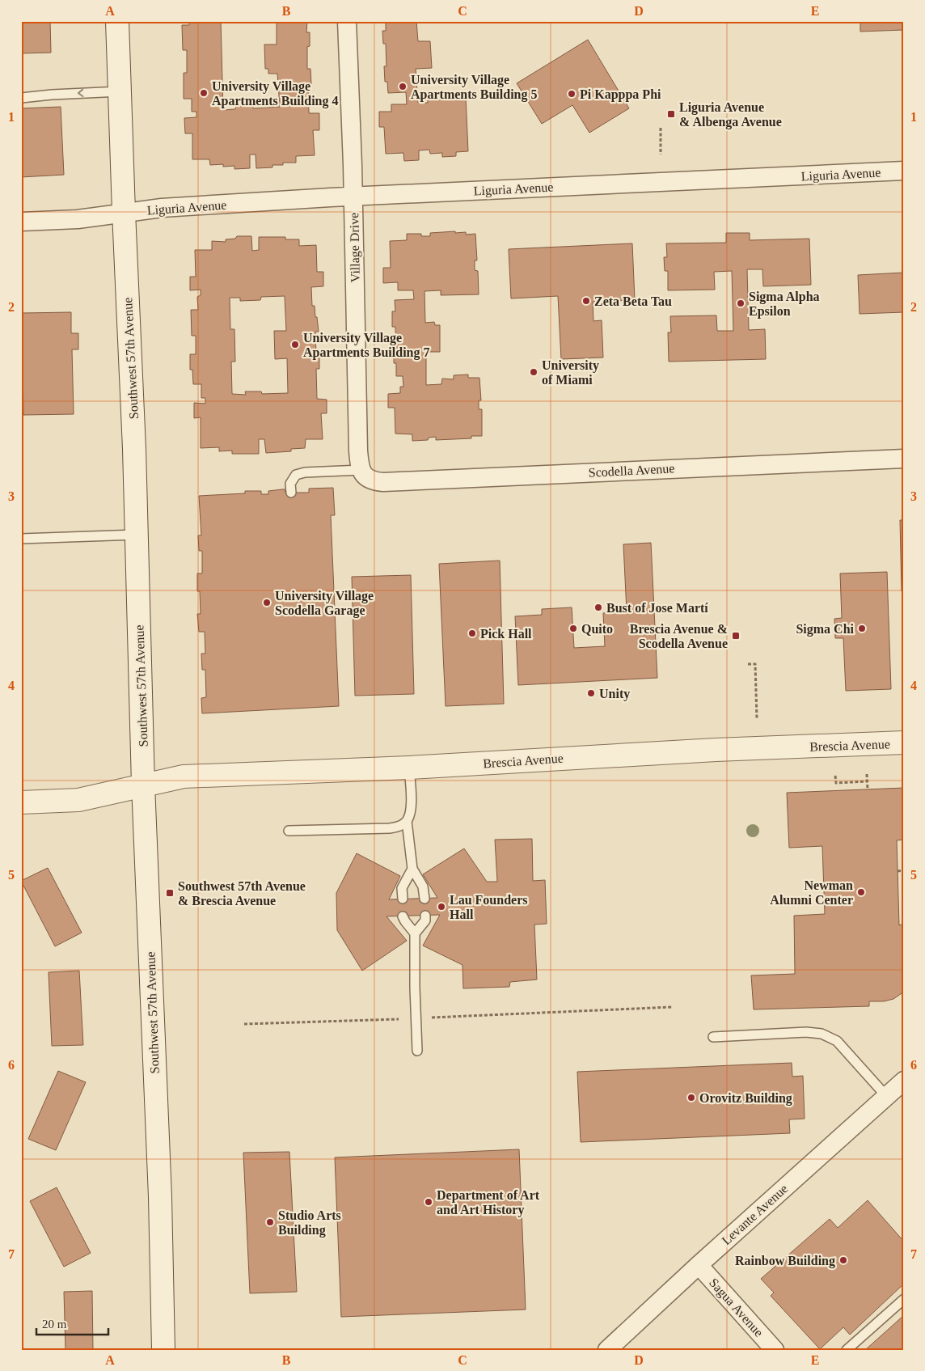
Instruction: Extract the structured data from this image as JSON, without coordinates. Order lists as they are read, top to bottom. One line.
{"streets":{"main road":["Southwest 57th Avenue","Brescia Avenue"],"street":["Liguria Avenue","Village Drive","Scodella Avenue","Levante Avenue","Sagua Avenue"]},"crossings":[["Liguria Avenue","Village Drive"],["Liguria Avenue","Southwest 57th Avenue"],["Village Drive","Scodella Avenue"],["Southwest 57th Avenue","Brescia Avenue"],["Levante Avenue","Sagua Avenue"]],"places":{"other":["University Village Apartments Building 5","University Village Apartments Building 4","Pi Kapppa Phi","Zeta Beta Tau","Sigma Alpha Epsilon","University Village Apartments Building 7","University of Miami","University Village Scodella Garage","Bust of Jose Martí","Quito","Sigma Chi","Pick Hall","Unity","Newman Alumni Center","Lau Founders Hall","Orovitz Building","Department of Art and Art History","Studio Arts Building","Rainbow Building"],"transit":["Liguria Avenue & Albenga Avenue","Brescia Avenue & Scodella Avenue","Southwest 57th Avenue & Brescia Avenue"]},"scale_bar":"20 m","grid":{"columns":["A","B","C","D","E"],"rows":["1","2","3","4","5","6","7"]}}
